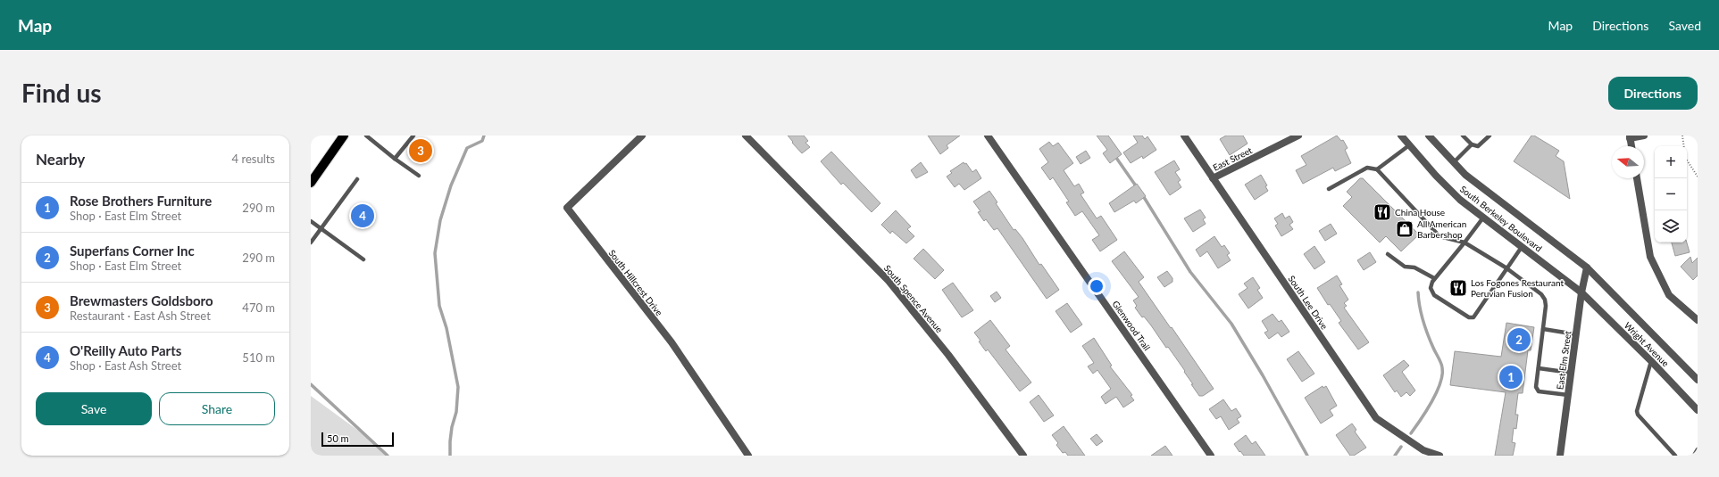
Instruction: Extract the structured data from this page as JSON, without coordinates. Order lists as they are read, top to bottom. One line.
{"streets":{"street":["East Street","South Berkeley Boulevard","South Hillcrest Drive","South Spence Avenue","South Lee Drive","Glenwood Trail","Wright Avenue","East Elm Street"]},"crossings":[["East Street","South Lee Drive"],["South Berkeley Boulevard","Wright Avenue"],["South Berkeley Boulevard","East Elm Street"],["Wright Avenue","East Elm Street"]],"places":{"restaurant":["China House","Los Fogones Restaurant Peruvian Fusion"],"shop":["All American Barbershop"]},"scale_bar":"50 m","north":"left","page":{"header":"Map","nav":["Map","Directions","Saved"],"buttons":["Directions",["Save","Share"]],"title":"Find us","heading":["Nearby","4 results"],"pins":["3","4","2","1"],"map_buttons":["+","−"],"list":[{"mark":"1","name":"Rose Brothers Furniture","note":"Shop · East Elm Street","value":"290 m"},{"mark":"2","name":"Superfans Corner Inc","note":"Shop · East Elm Street","value":"290 m"},{"mark":"3","name":"Brewmasters Goldsboro","note":"Restaurant · East Ash Street","value":"470 m"},{"mark":"4","name":"O'Reilly Auto Parts","note":"Shop · East Ash Street","value":"510 m"}],"scale":"50 m"}}
